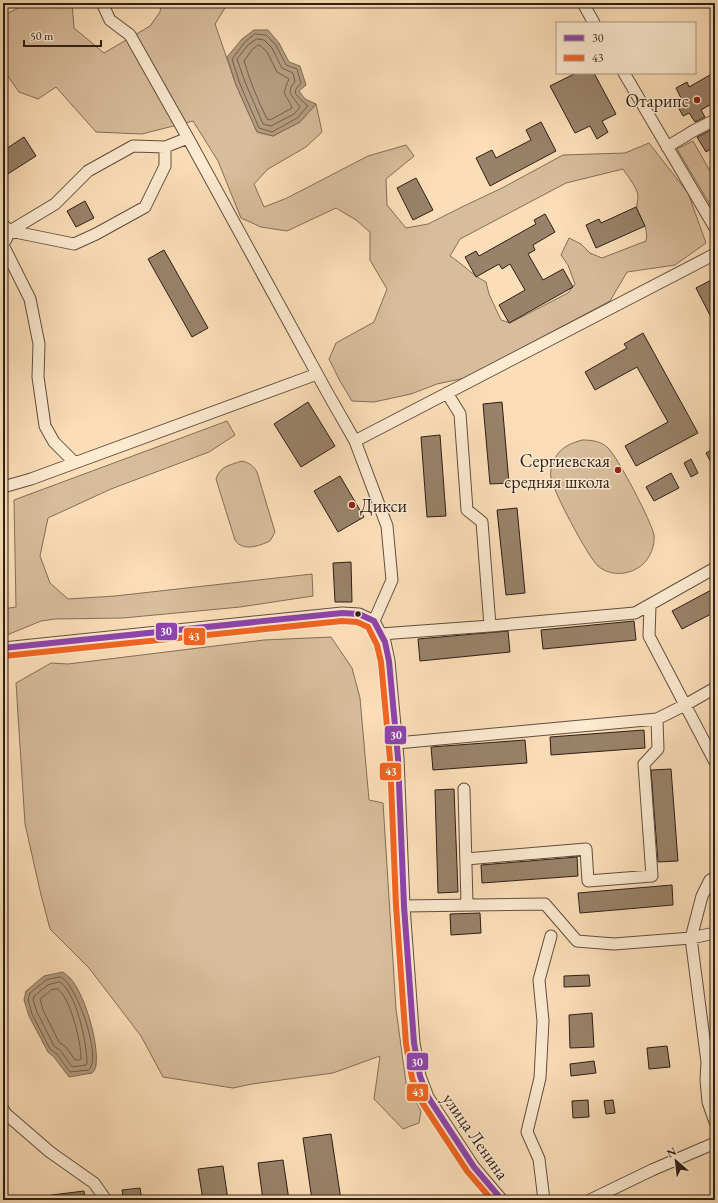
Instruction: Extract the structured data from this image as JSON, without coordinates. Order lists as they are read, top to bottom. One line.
{"streets":{"street":["улица Ленина"]},"places":["Отарипс","Сергиевская средняя школа","Дикси"],"lines":["transit line 30","transit line 43"],"legend":["30","43"],"scale_bar":"50 m","north":"top left"}
